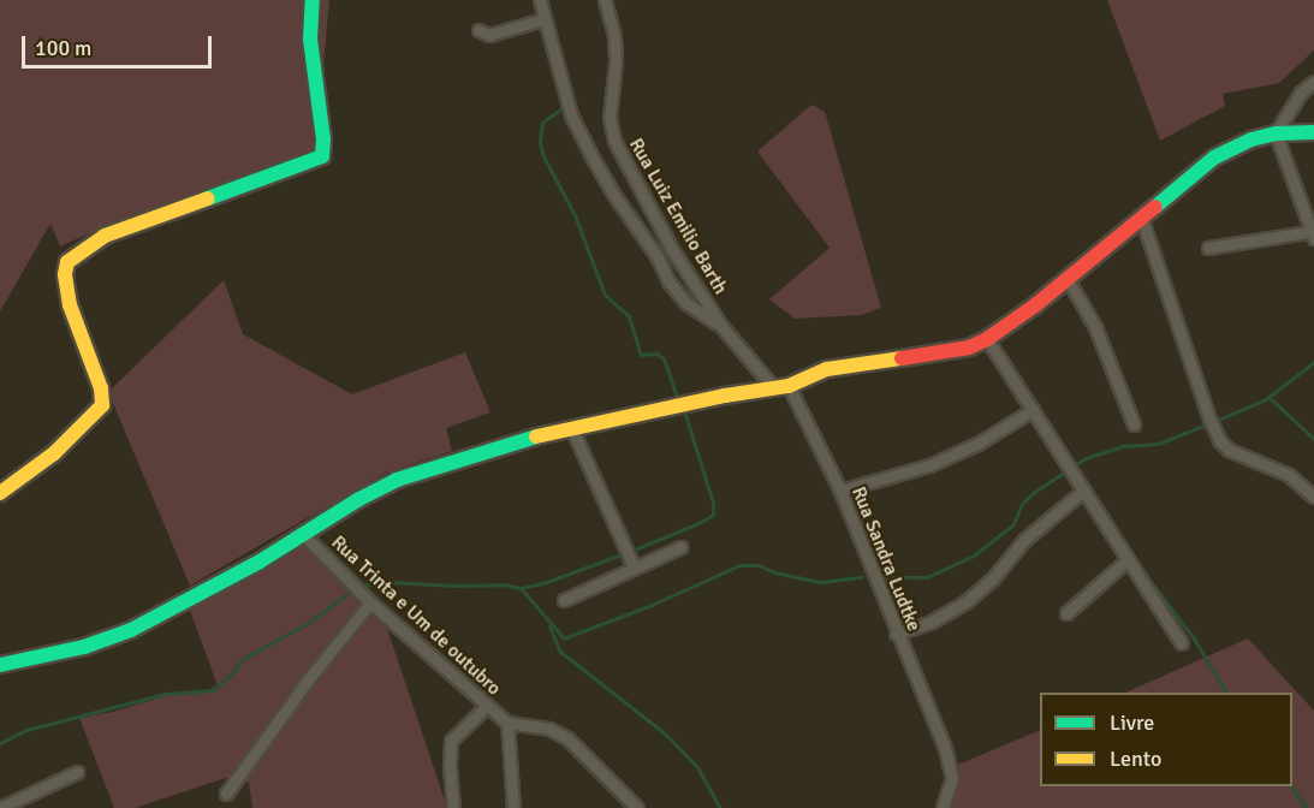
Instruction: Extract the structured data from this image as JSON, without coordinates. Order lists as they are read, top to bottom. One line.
{"streets":{"street":["Rua Luiz Emilio Barth","Rua Sandra Ludtke","Rua Trinta e Um de outubro"]},"legend":["Livre","Lento"],"scale_bar":"100 m"}
